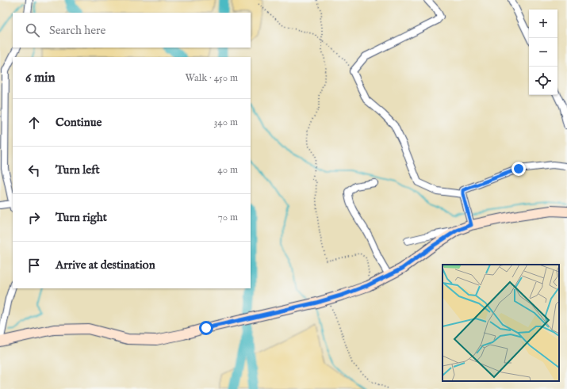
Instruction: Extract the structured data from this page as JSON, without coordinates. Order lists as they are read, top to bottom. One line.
{"page":{"map_buttons":["+","−"],"search":"Search here","heading":["6 min","Walk · 450 m"],"list":[["Continue","340 m"],["Turn left","40 m"],["Turn right","70 m"],"Arrive at destination"]}}
